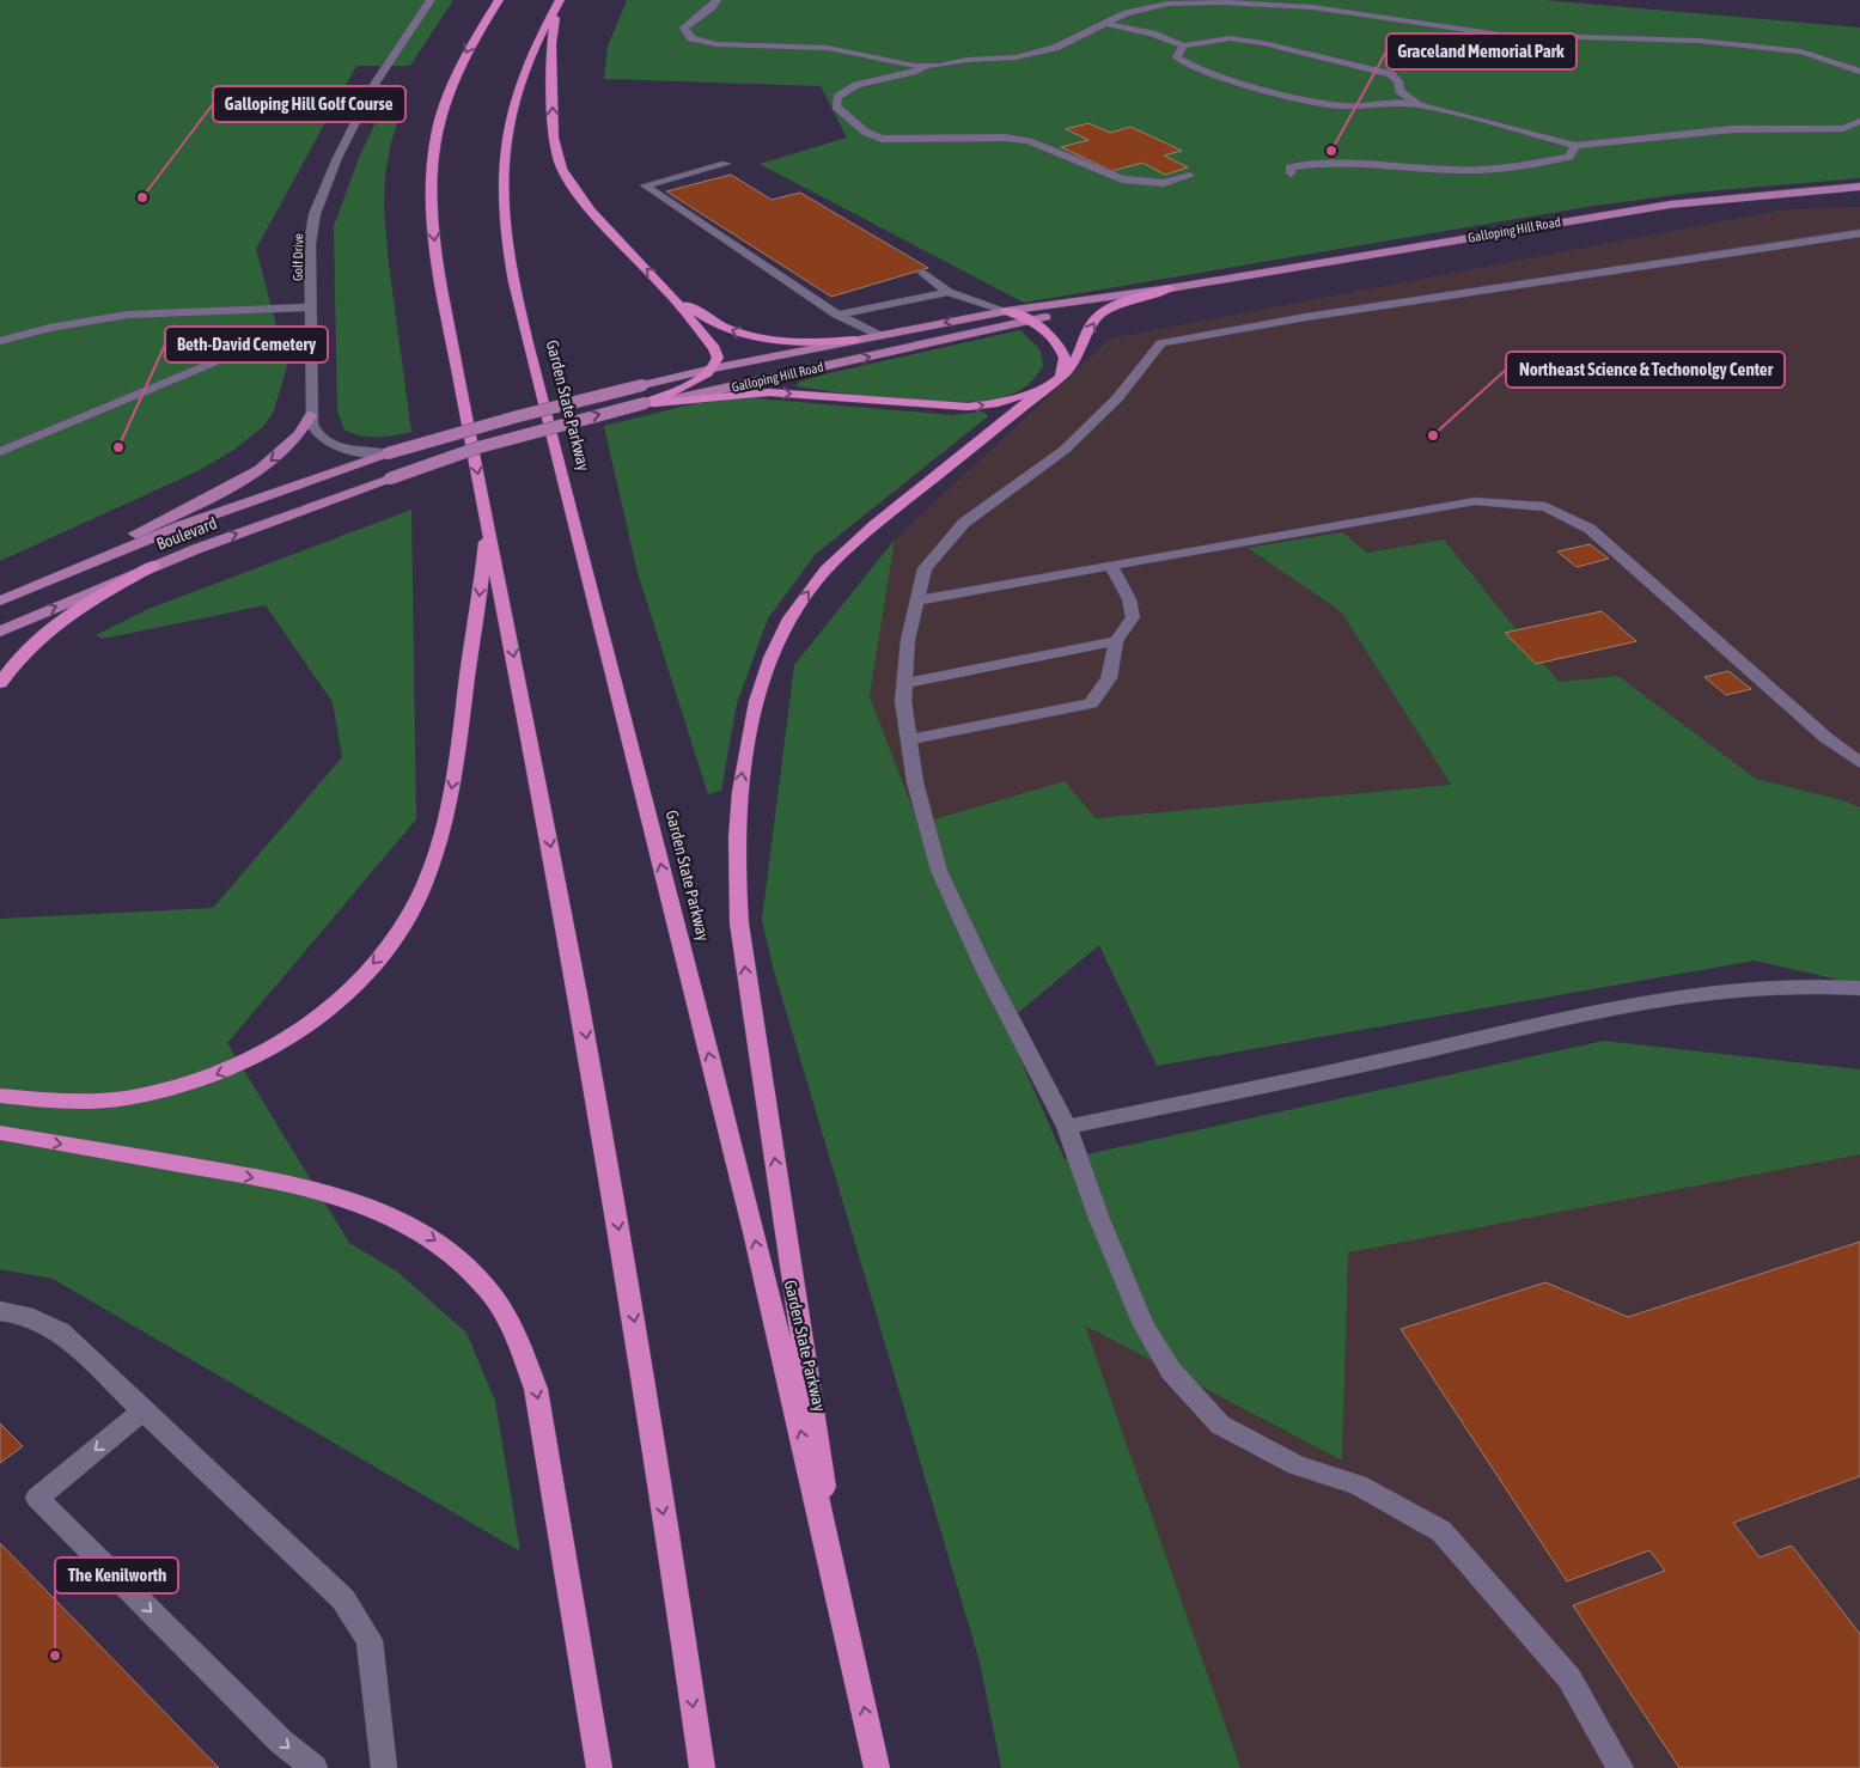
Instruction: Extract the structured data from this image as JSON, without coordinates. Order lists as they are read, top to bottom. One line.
{"streets":{"highway":["Garden State Parkway"],"main road":["Galloping Hill Road","Boulevard"],"street":["Golf Drive"]},"crossings":[["Galloping Hill Road","Golf Drive"],["Galloping Hill Road","Boulevard"],["Golf Drive","Boulevard"]],"places":["Graceland Memorial Park","Galloping Hill Golf Course","Northeast Science & Techonolgy Center","Beth-David Cemetery","The Kenilworth"]}
